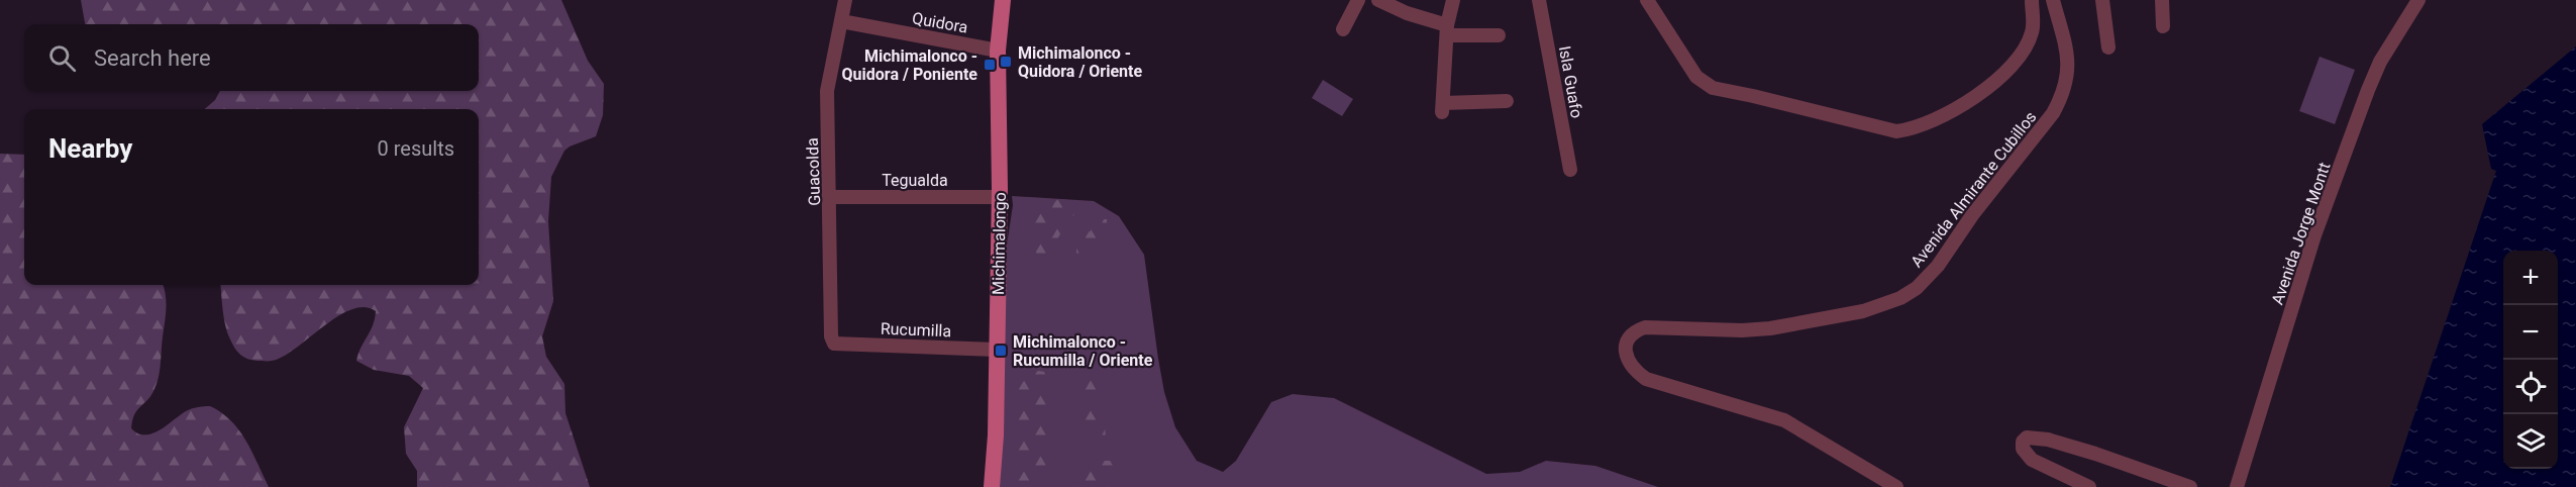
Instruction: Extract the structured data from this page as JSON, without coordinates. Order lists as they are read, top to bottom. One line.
{"streets":{"main road":["Michimalongo"],"street":["Quidora","Isla Guafo","Guacolda","Tegualda","Avenida Almirante Cubillos","Avenida Jorge Montt","Rucumilla"]},"crossings":[["Quidora","Guacolda"],["Quidora","Michimalongo"],["Guacolda","Tegualda"],["Guacolda","Rucumilla"],["Tegualda","Michimalongo"],["Michimalongo","Rucumilla"]],"places":{"transit":["Michimalonco - Quidora / Oriente","Michimalonco - Quidora / Poniente","Michimalonco - Rucumilla / Oriente"]},"page":{"search":"Search here","heading":["Nearby","0 results"],"map_buttons":["+","−"]}}
